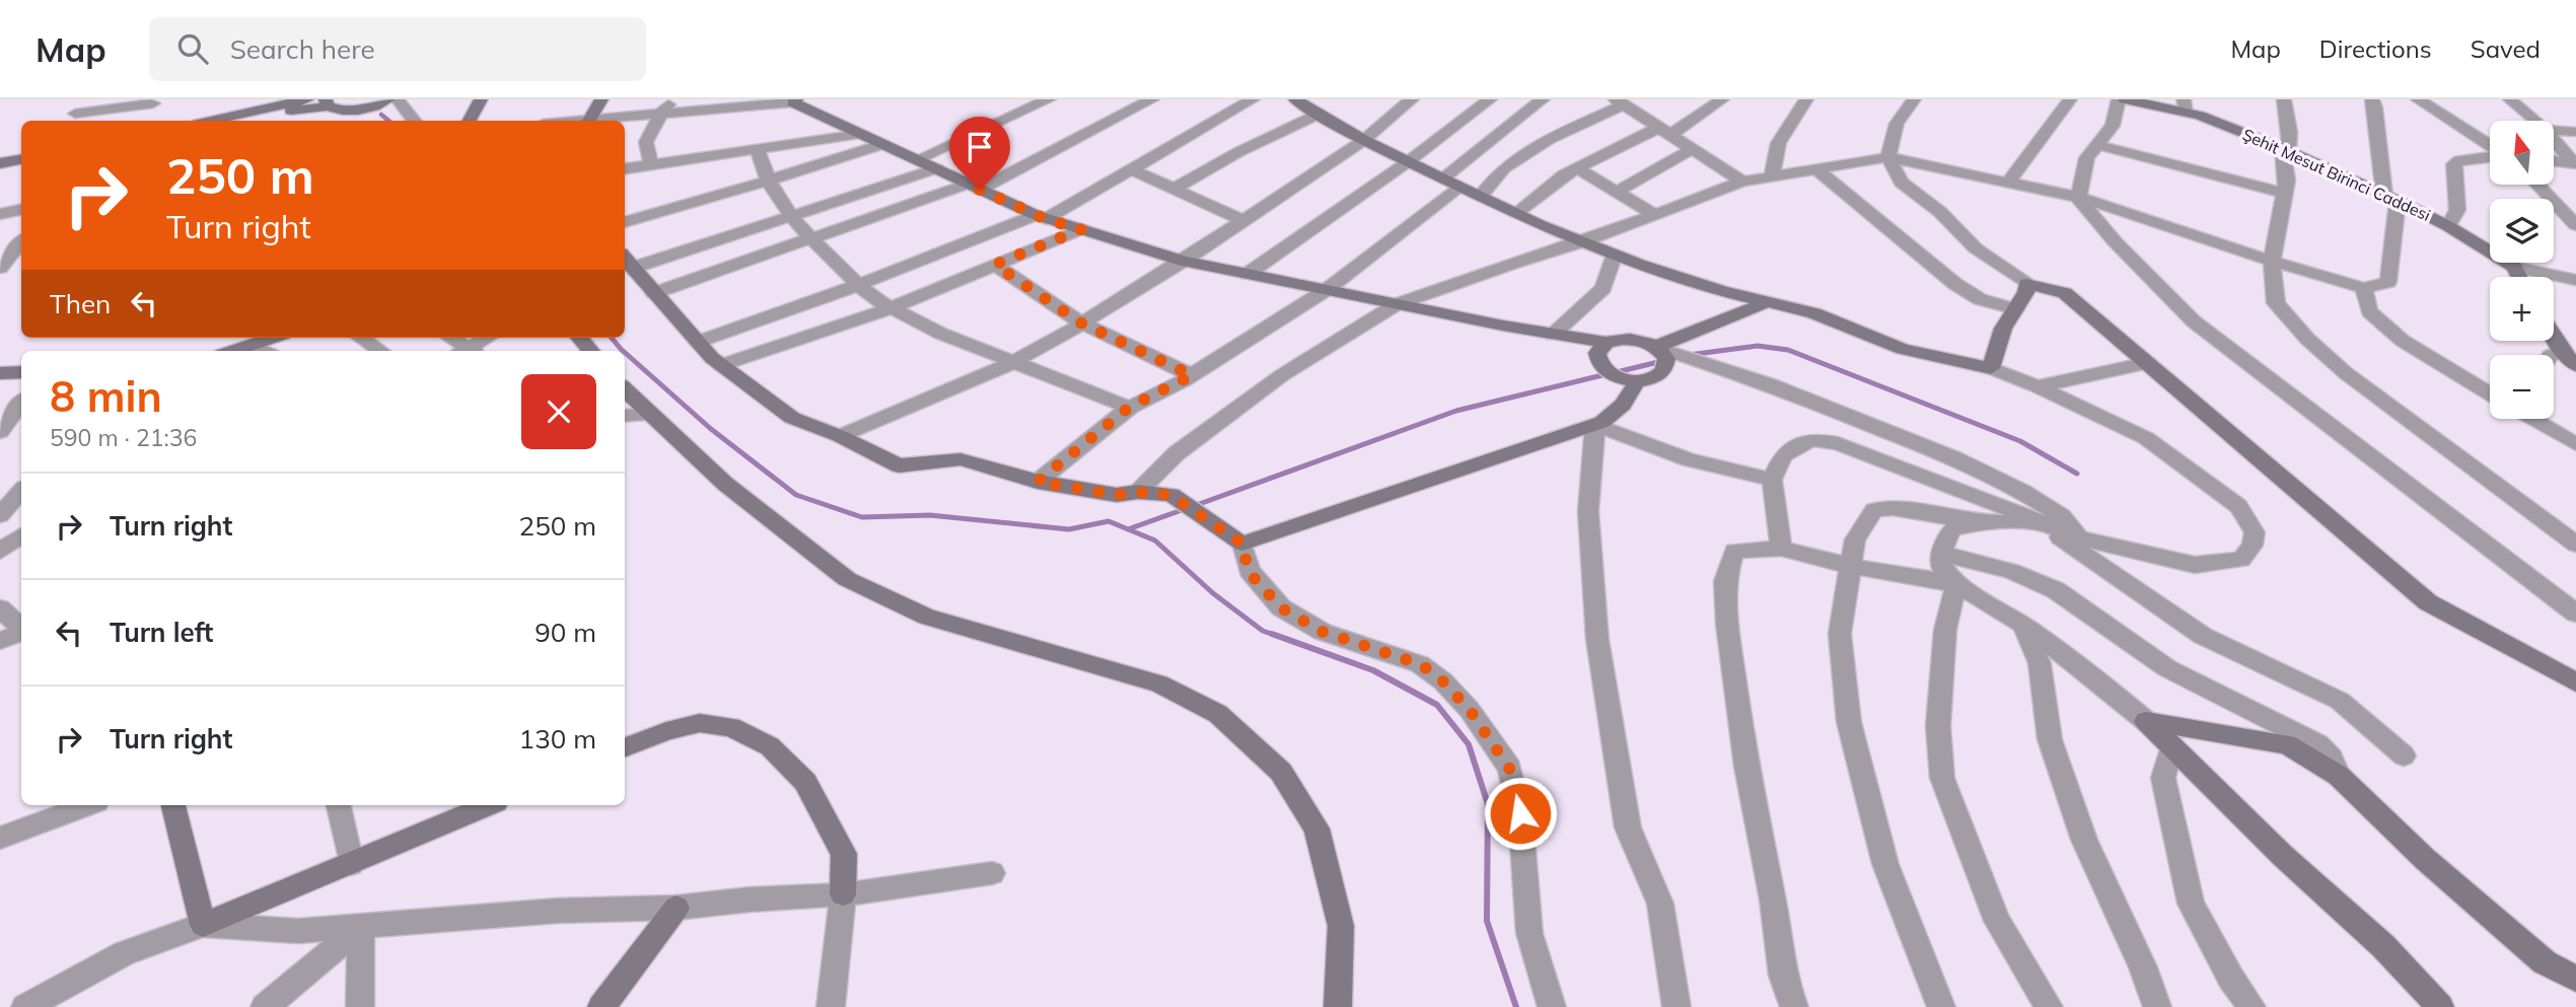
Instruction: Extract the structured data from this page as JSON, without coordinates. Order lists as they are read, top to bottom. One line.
{"streets":{"street":["Şehit Mesut Birinci Caddesi"]},"north":"top","page":{"header":"Map","search":"Search here","nav":["Map","Directions","Saved"],"map_buttons":["+","−"],"turn":["250 m","Turn right"],"then":"Then","heading":["8 min","590 m · 21:36"],"list":[{"name":"Turn right","value":"250 m"},{"name":"Turn left","value":"90 m"},{"name":"Turn right","value":"130 m"}]}}
